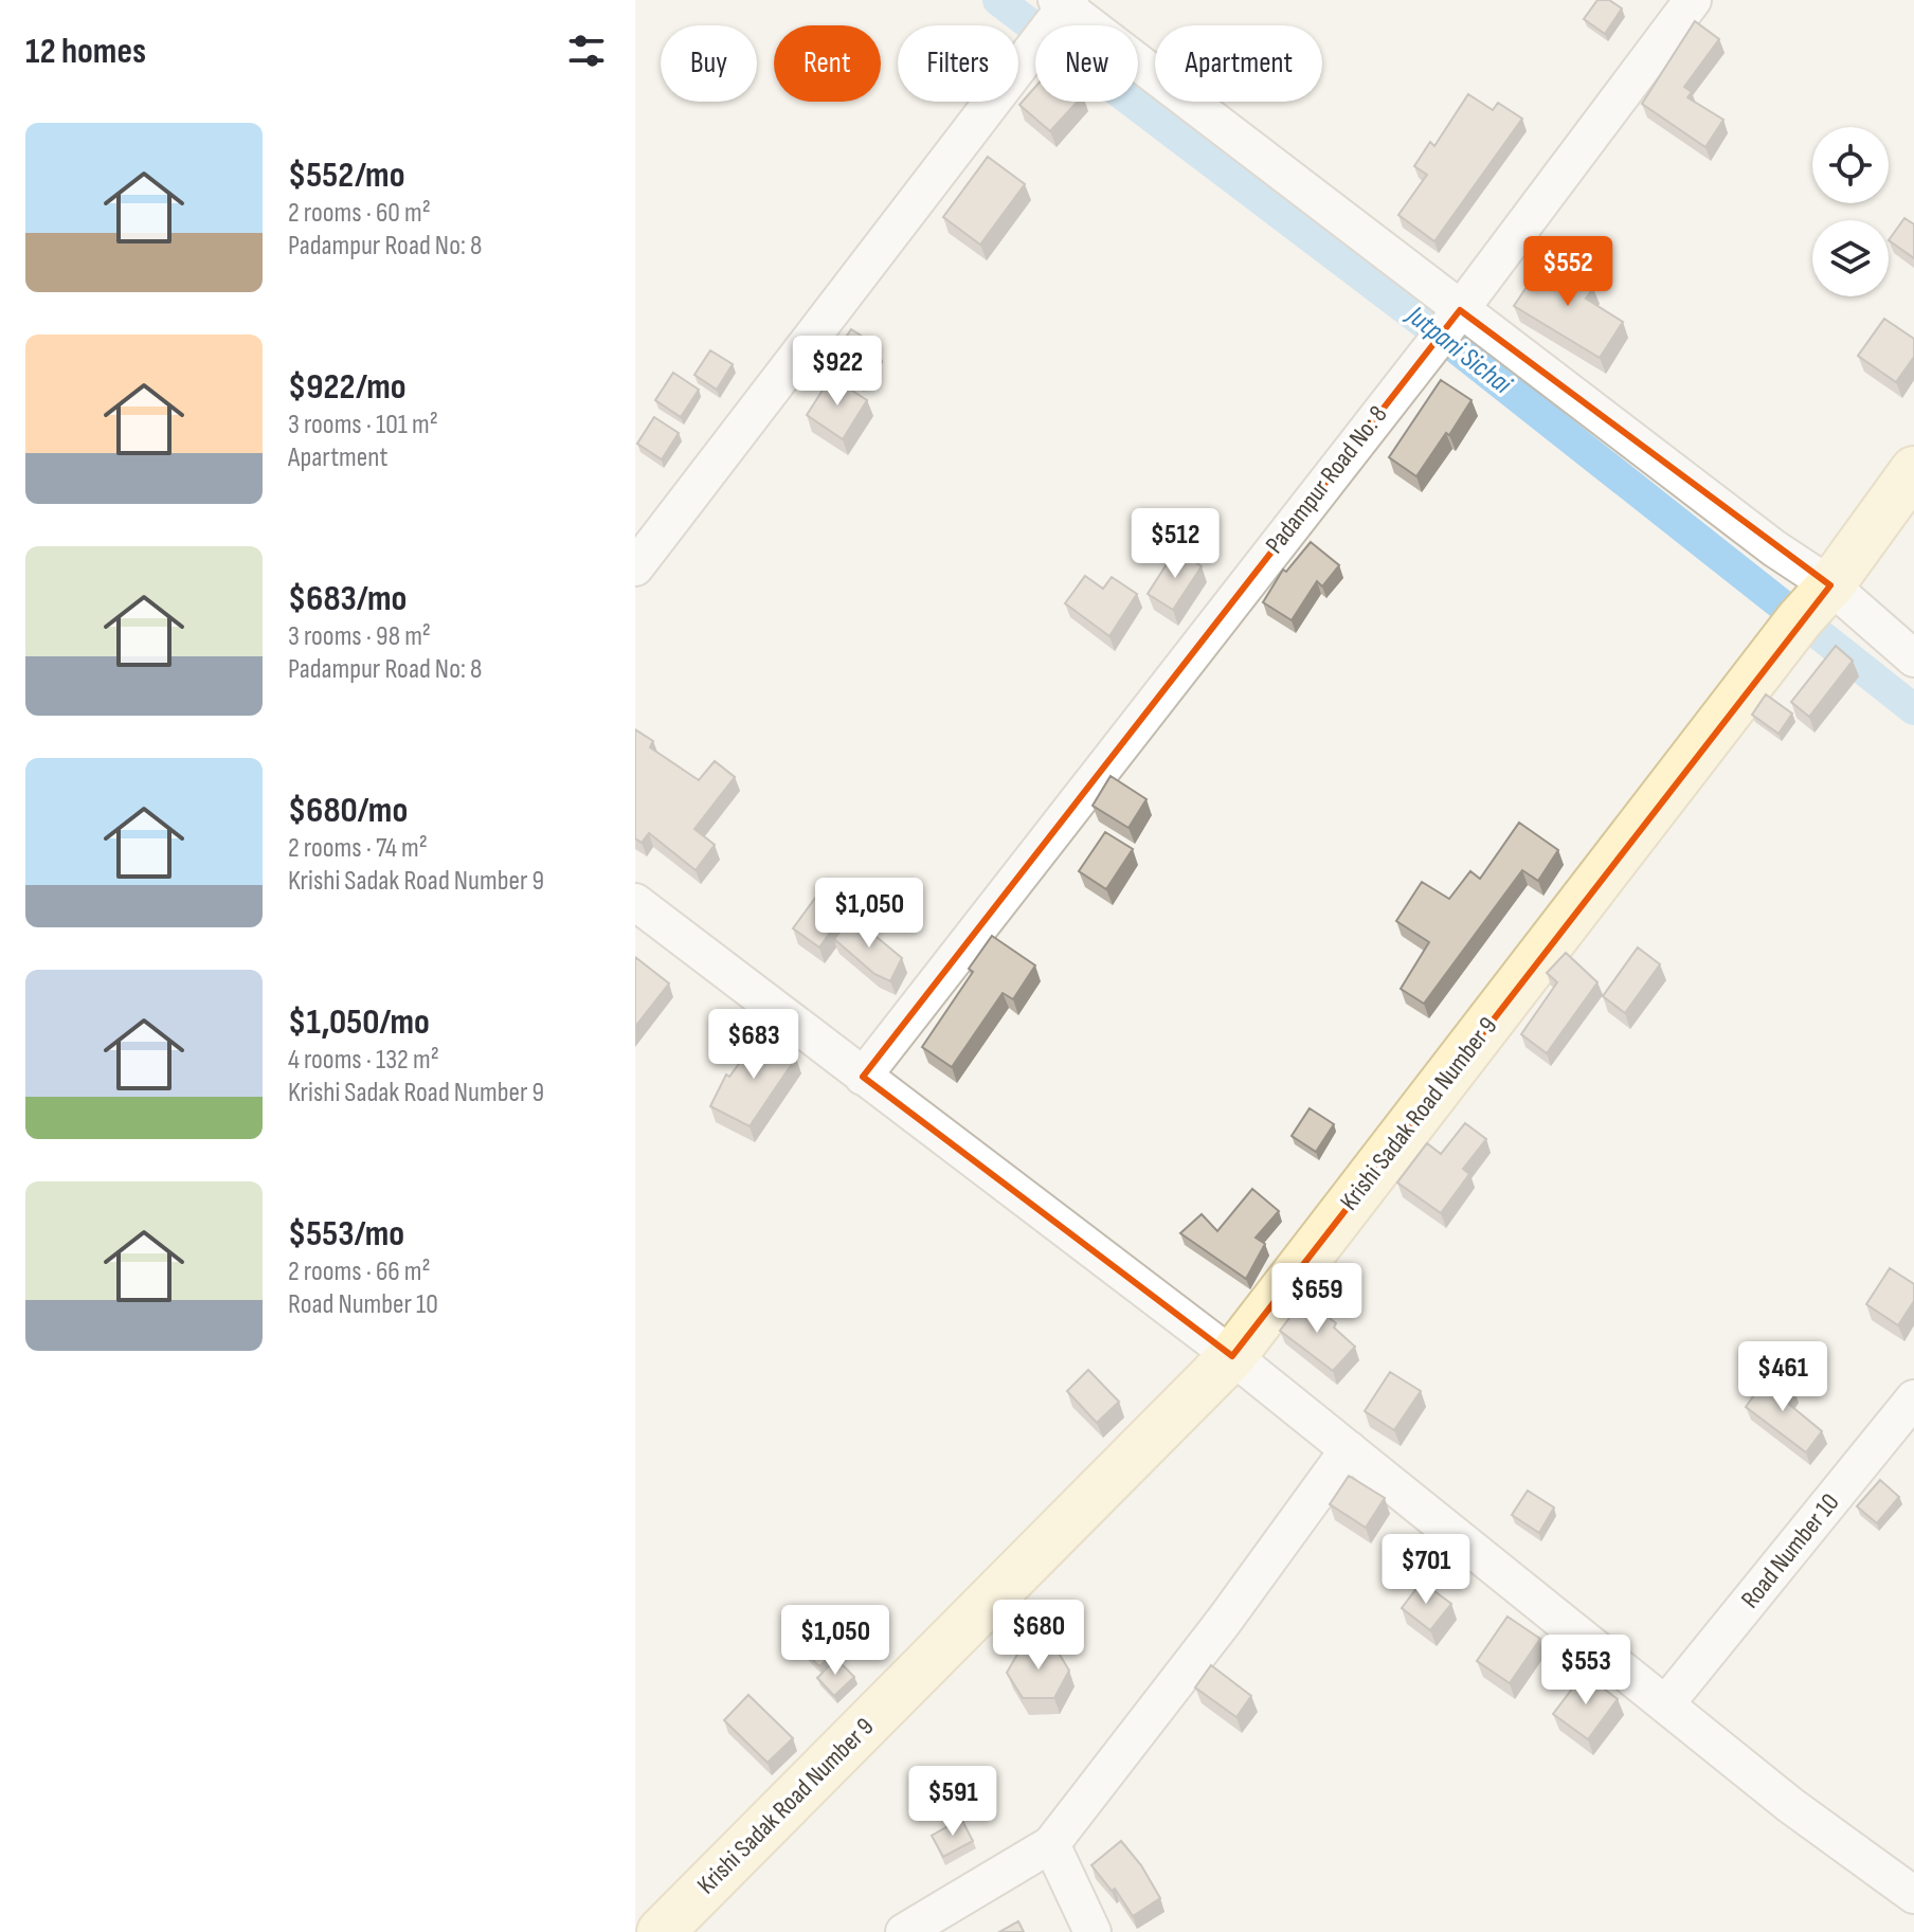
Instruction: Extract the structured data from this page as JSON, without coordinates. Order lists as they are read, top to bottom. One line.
{"streets":{"street":["Padampur Road No: 8","Krishi Sadak Road Number 9","Road Number 10"]},"water":["Jutpani Sichai"],"page":{"heading":"12 homes","chip":["Buy","Rent","Filters","New","Apartment"],"list":[{"name":"$552/mo","note":"2 rooms · 60 m² · Padampur Road No: 8"},{"name":"$922/mo","note":"3 rooms · 101 m² · Apartment"},{"name":"$683/mo","note":"3 rooms · 98 m² · Padampur Road No: 8"},{"name":"$680/mo","note":"2 rooms · 74 m² · Krishi Sadak Road Number 9"},{"name":"$1,050/mo","note":"4 rooms · 132 m² · Krishi Sadak Road Number 9"},{"name":"$553/mo","note":"2 rooms · 66 m² · Road Number 10"}],"price":["$552","$922","$512","$1,050","$683","$659","$461","$701","$680","$1,050","$553","$591"]}}
